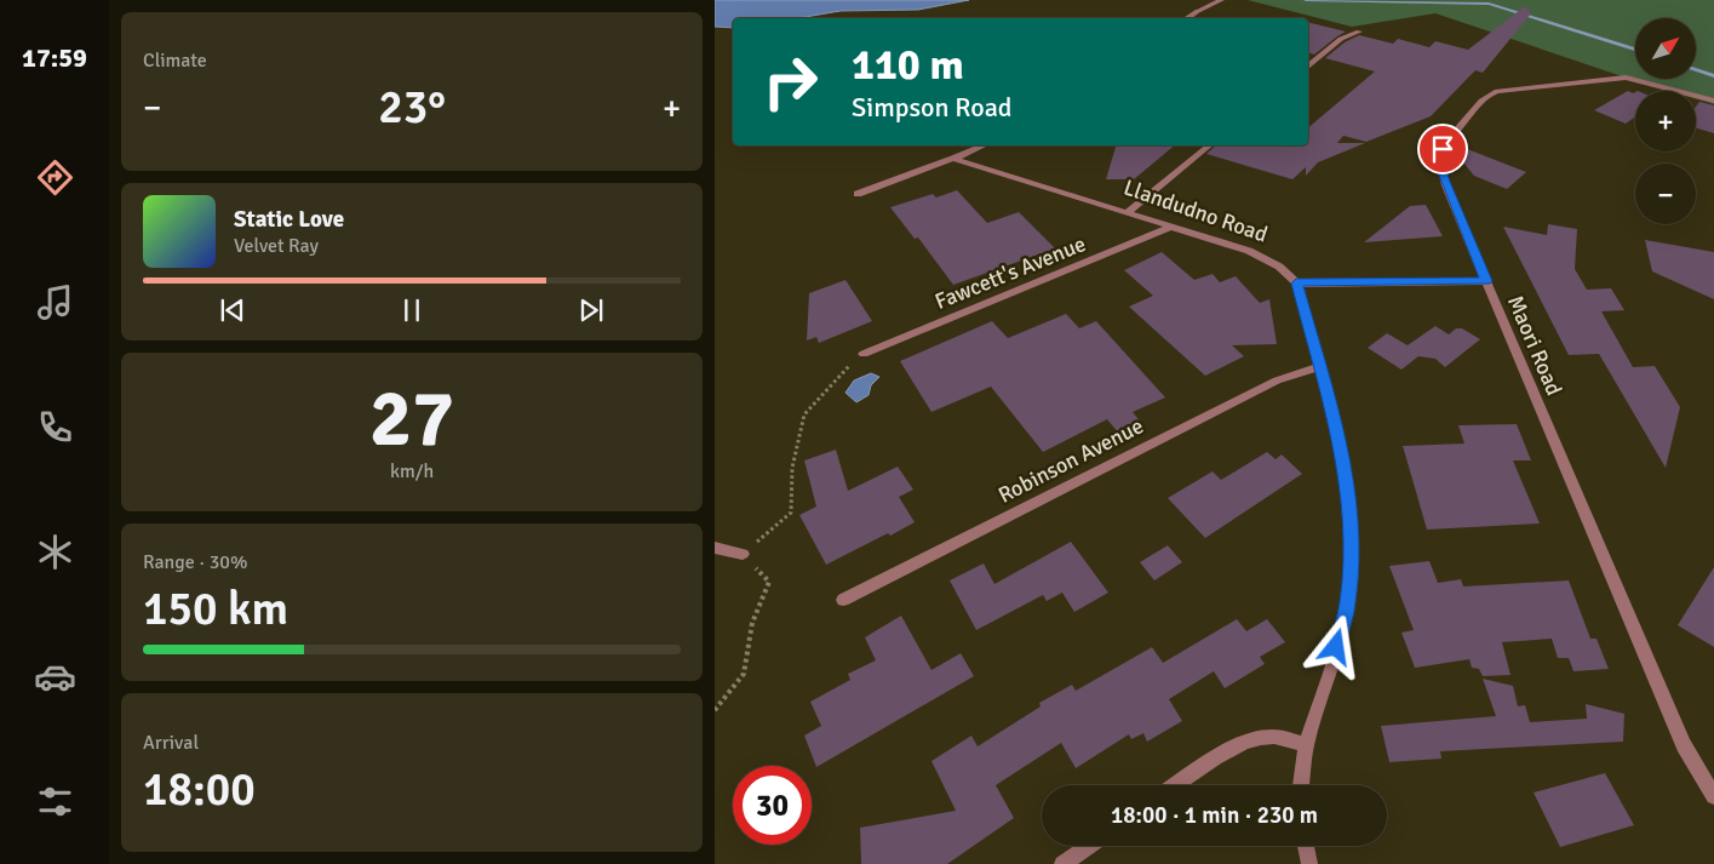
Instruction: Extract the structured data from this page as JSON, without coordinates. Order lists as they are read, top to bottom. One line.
{"streets":{"street":["Llandudno Road","Fawcett's Avenue","Maori Road","Robinson Avenue"]},"crossings":[["Llandudno Road","Fawcett's Avenue"]],"north":"top right","page":{"tabs":"17:59","tile":["Climate",["27","km/h"],["Range · 30%","150 km"],["Arrival","18:00"]],"map_buttons":["+","−"],"turn":["110 m","Simpson Road"],"heat":["−","23°","+"],"song":["Static Love","Velvet Ray"],"limit":"30","trip":"18:00 · 1 min · 230 m"}}
